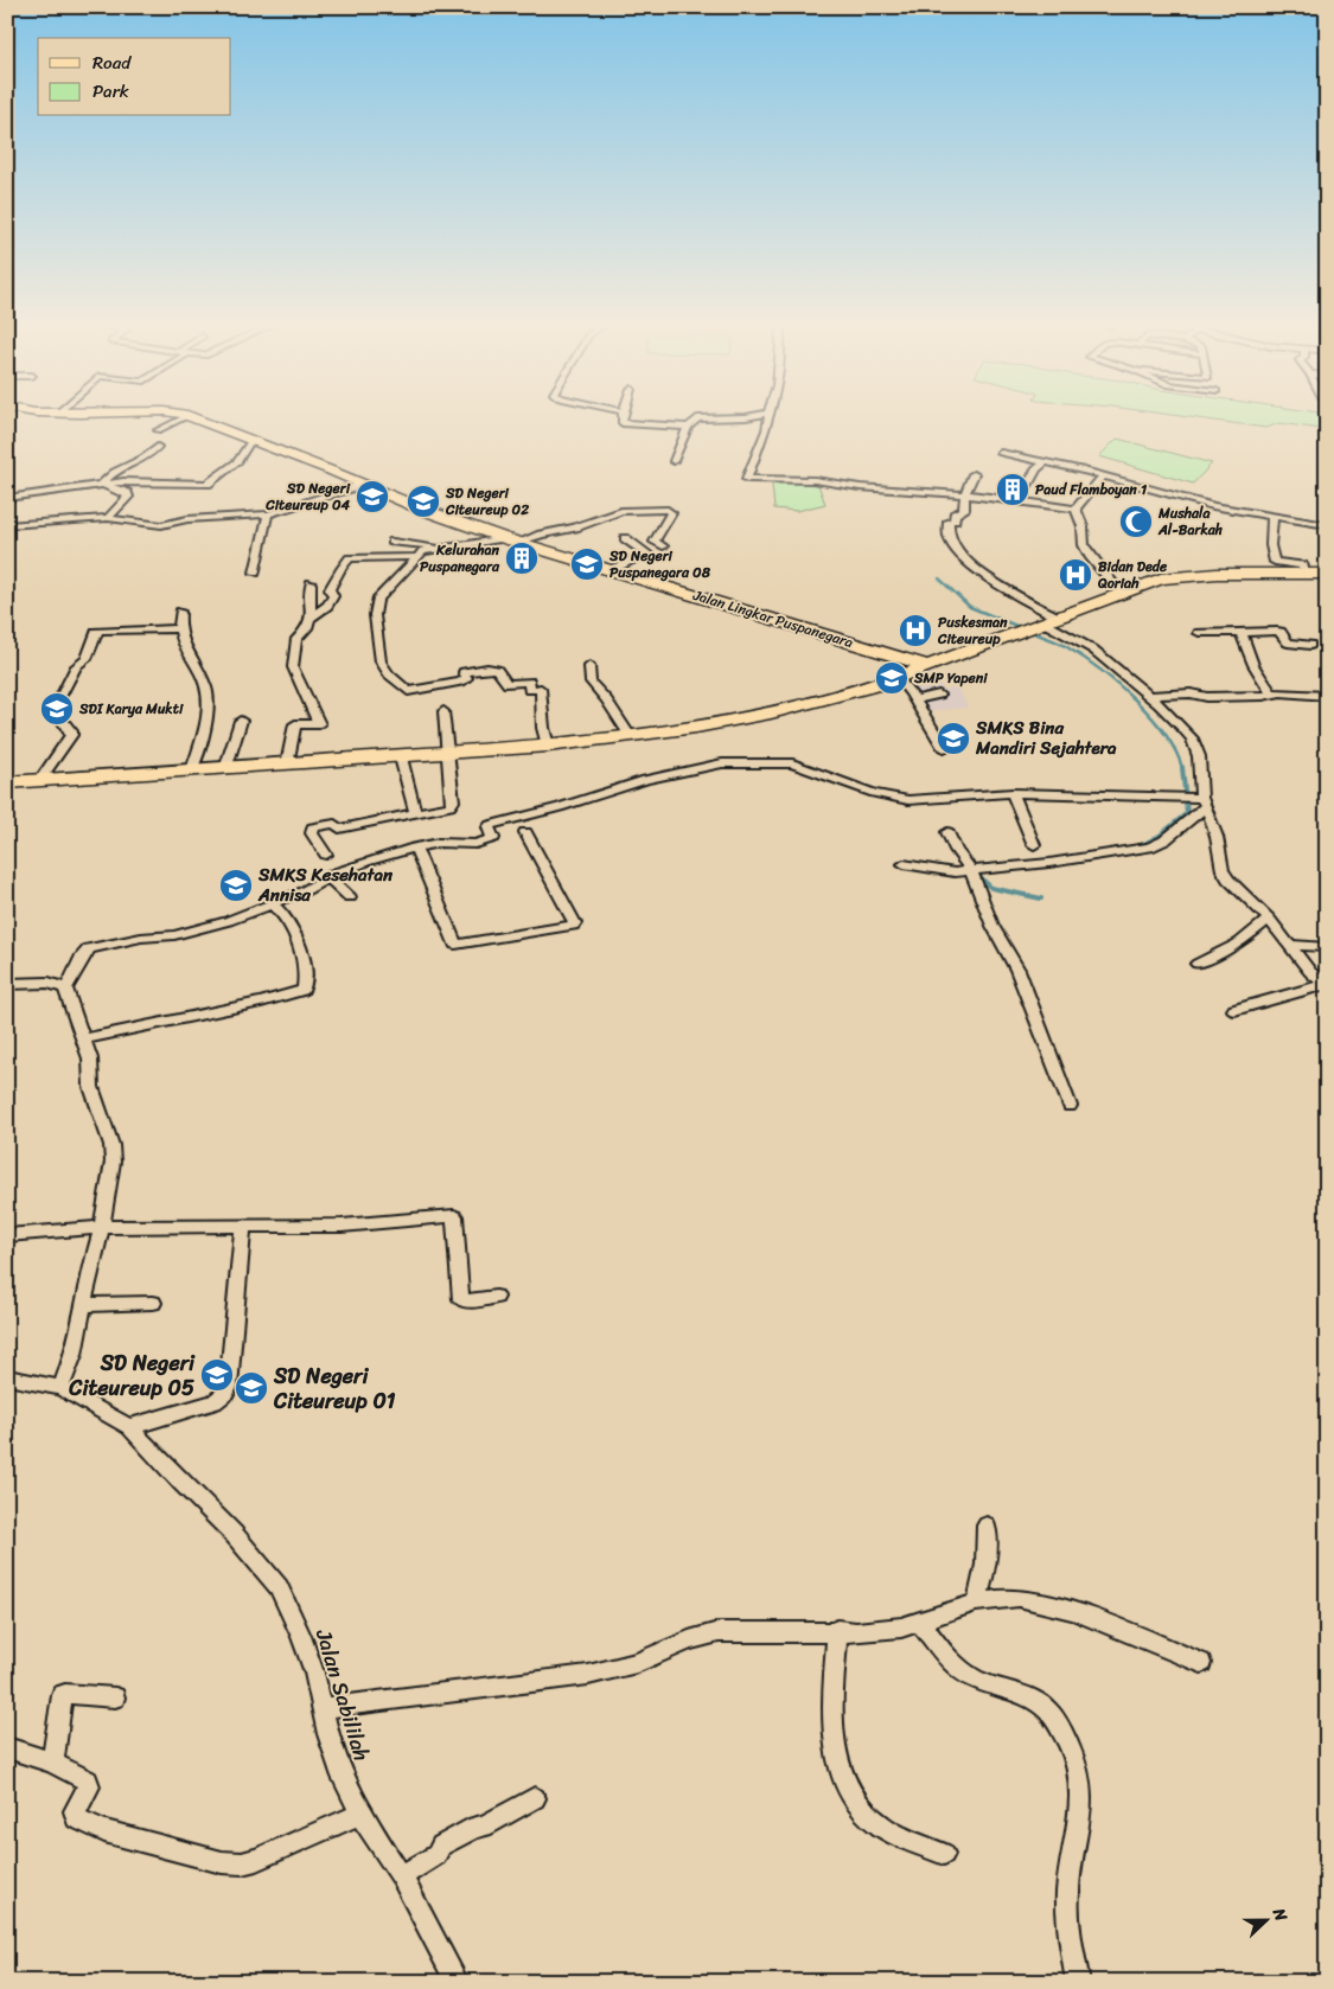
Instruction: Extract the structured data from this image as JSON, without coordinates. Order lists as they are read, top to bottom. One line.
{"streets":{"main road":["Jalan Lingkar Puspanegara"],"street":["Jalan Sabililah"]},"places":{"building":["Paud Flamboyan 1","Kelurahan Puspanegara"],"school or university":["SD Negeri Citeureup 04","SD Negeri Citeureup 02","SD Negeri Puspanegara 08","SMP Yapeni","SDI Karya Mukti","SMKS Bina Mandiri Sejahtera","SMKS Kesehatan Annisa","SD Negeri Citeureup 05","SD Negeri Citeureup 01"],"mosque":["Mushala Al-Barkah"],"hospital":["Bidan Dede Qoriah","Puskesman Citeureup"]},"legend":["Road","Park"],"north":"right"}
